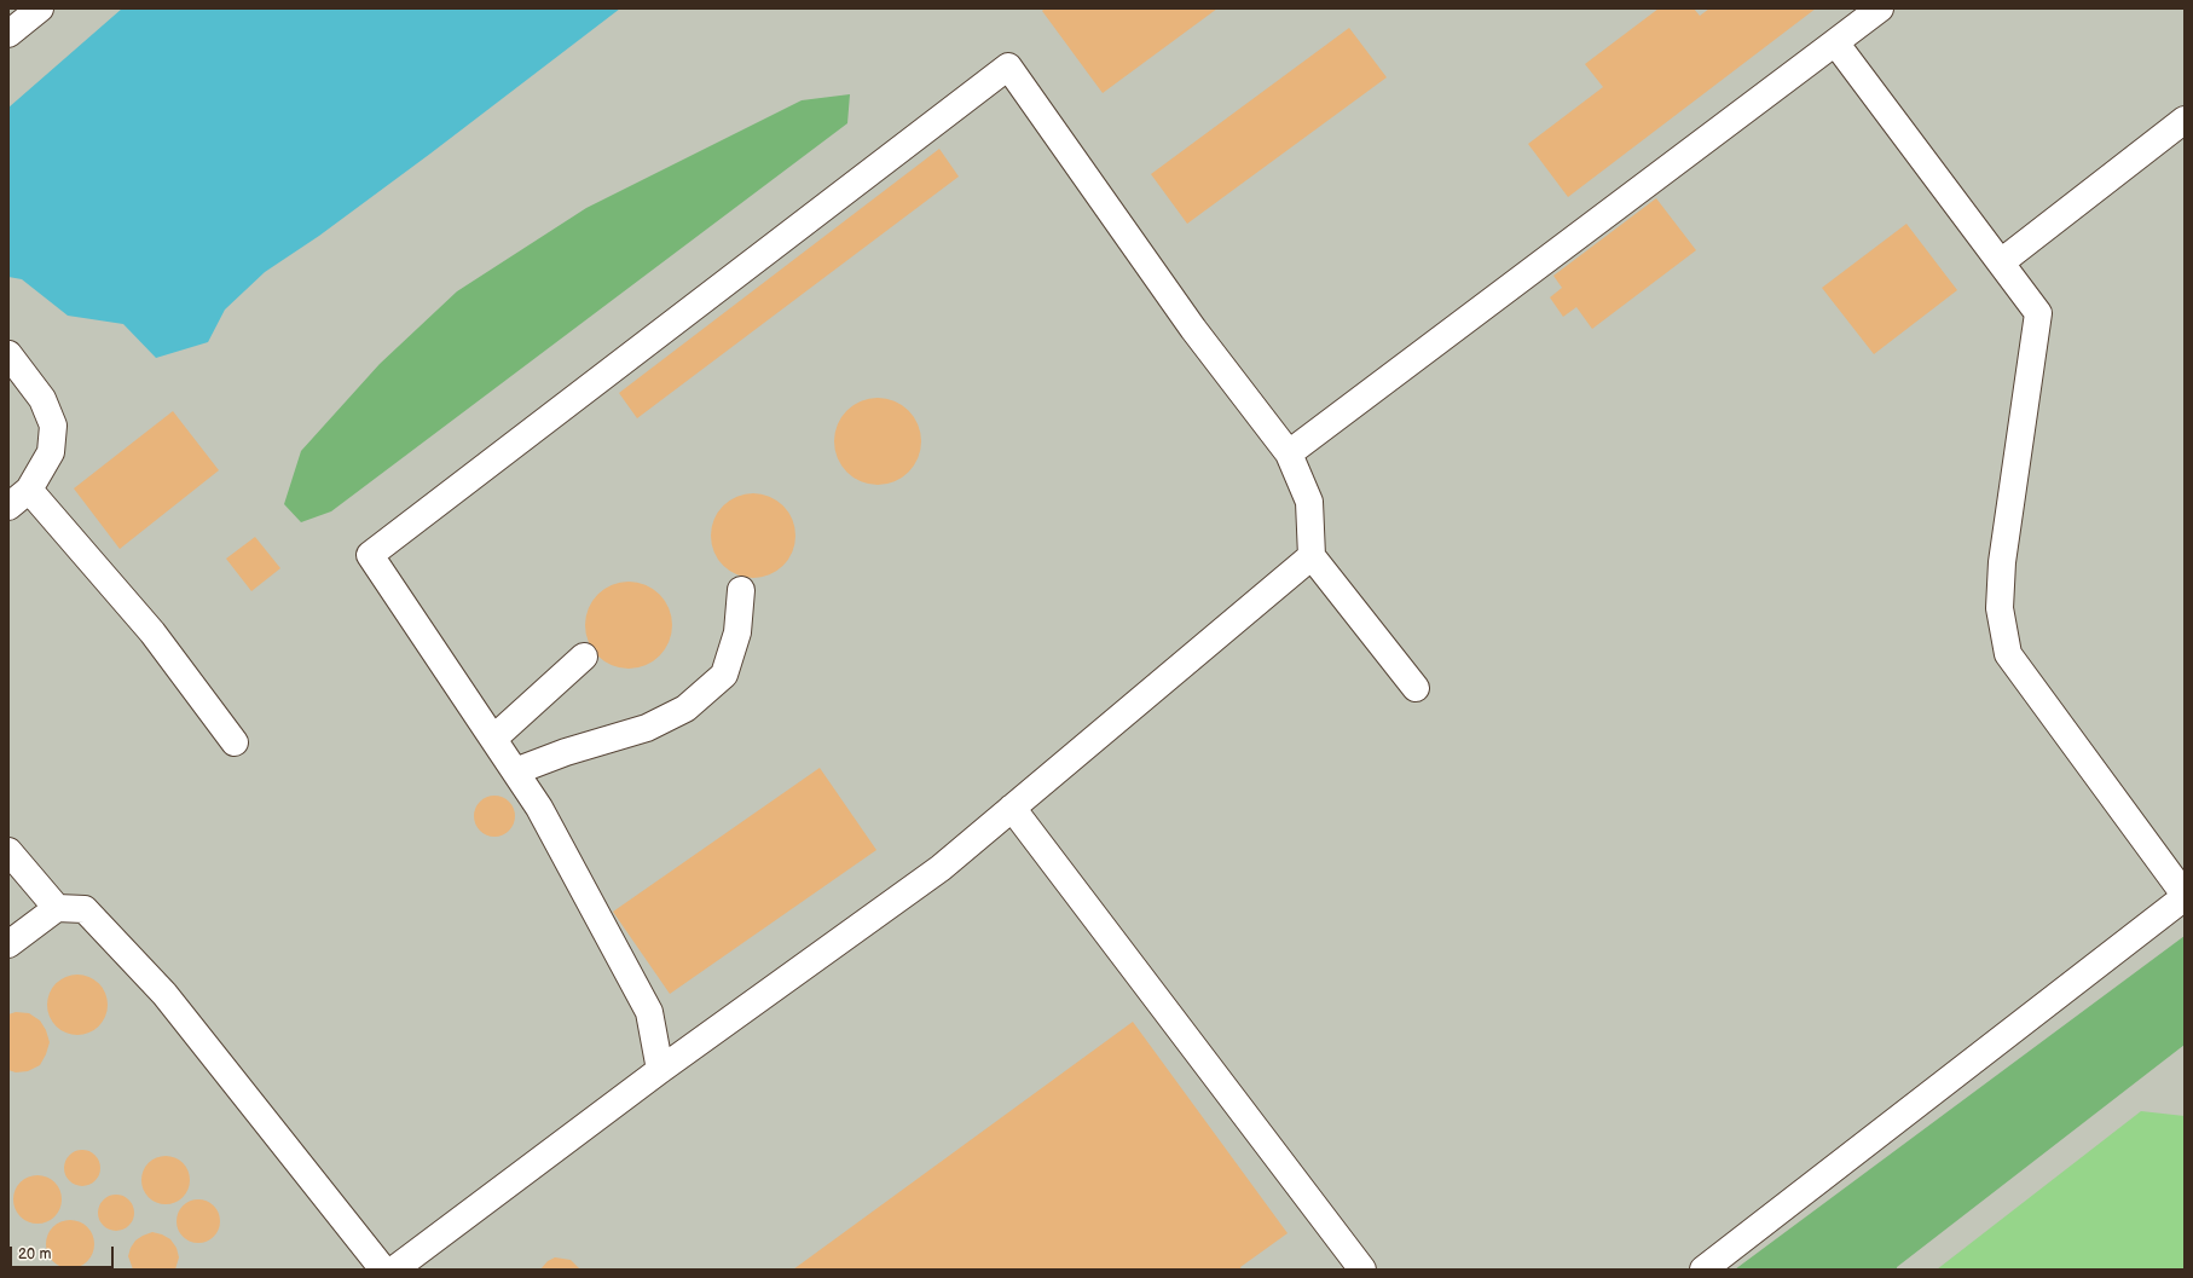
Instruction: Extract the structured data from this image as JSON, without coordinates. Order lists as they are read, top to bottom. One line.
{"scale_bar":"20 m"}
